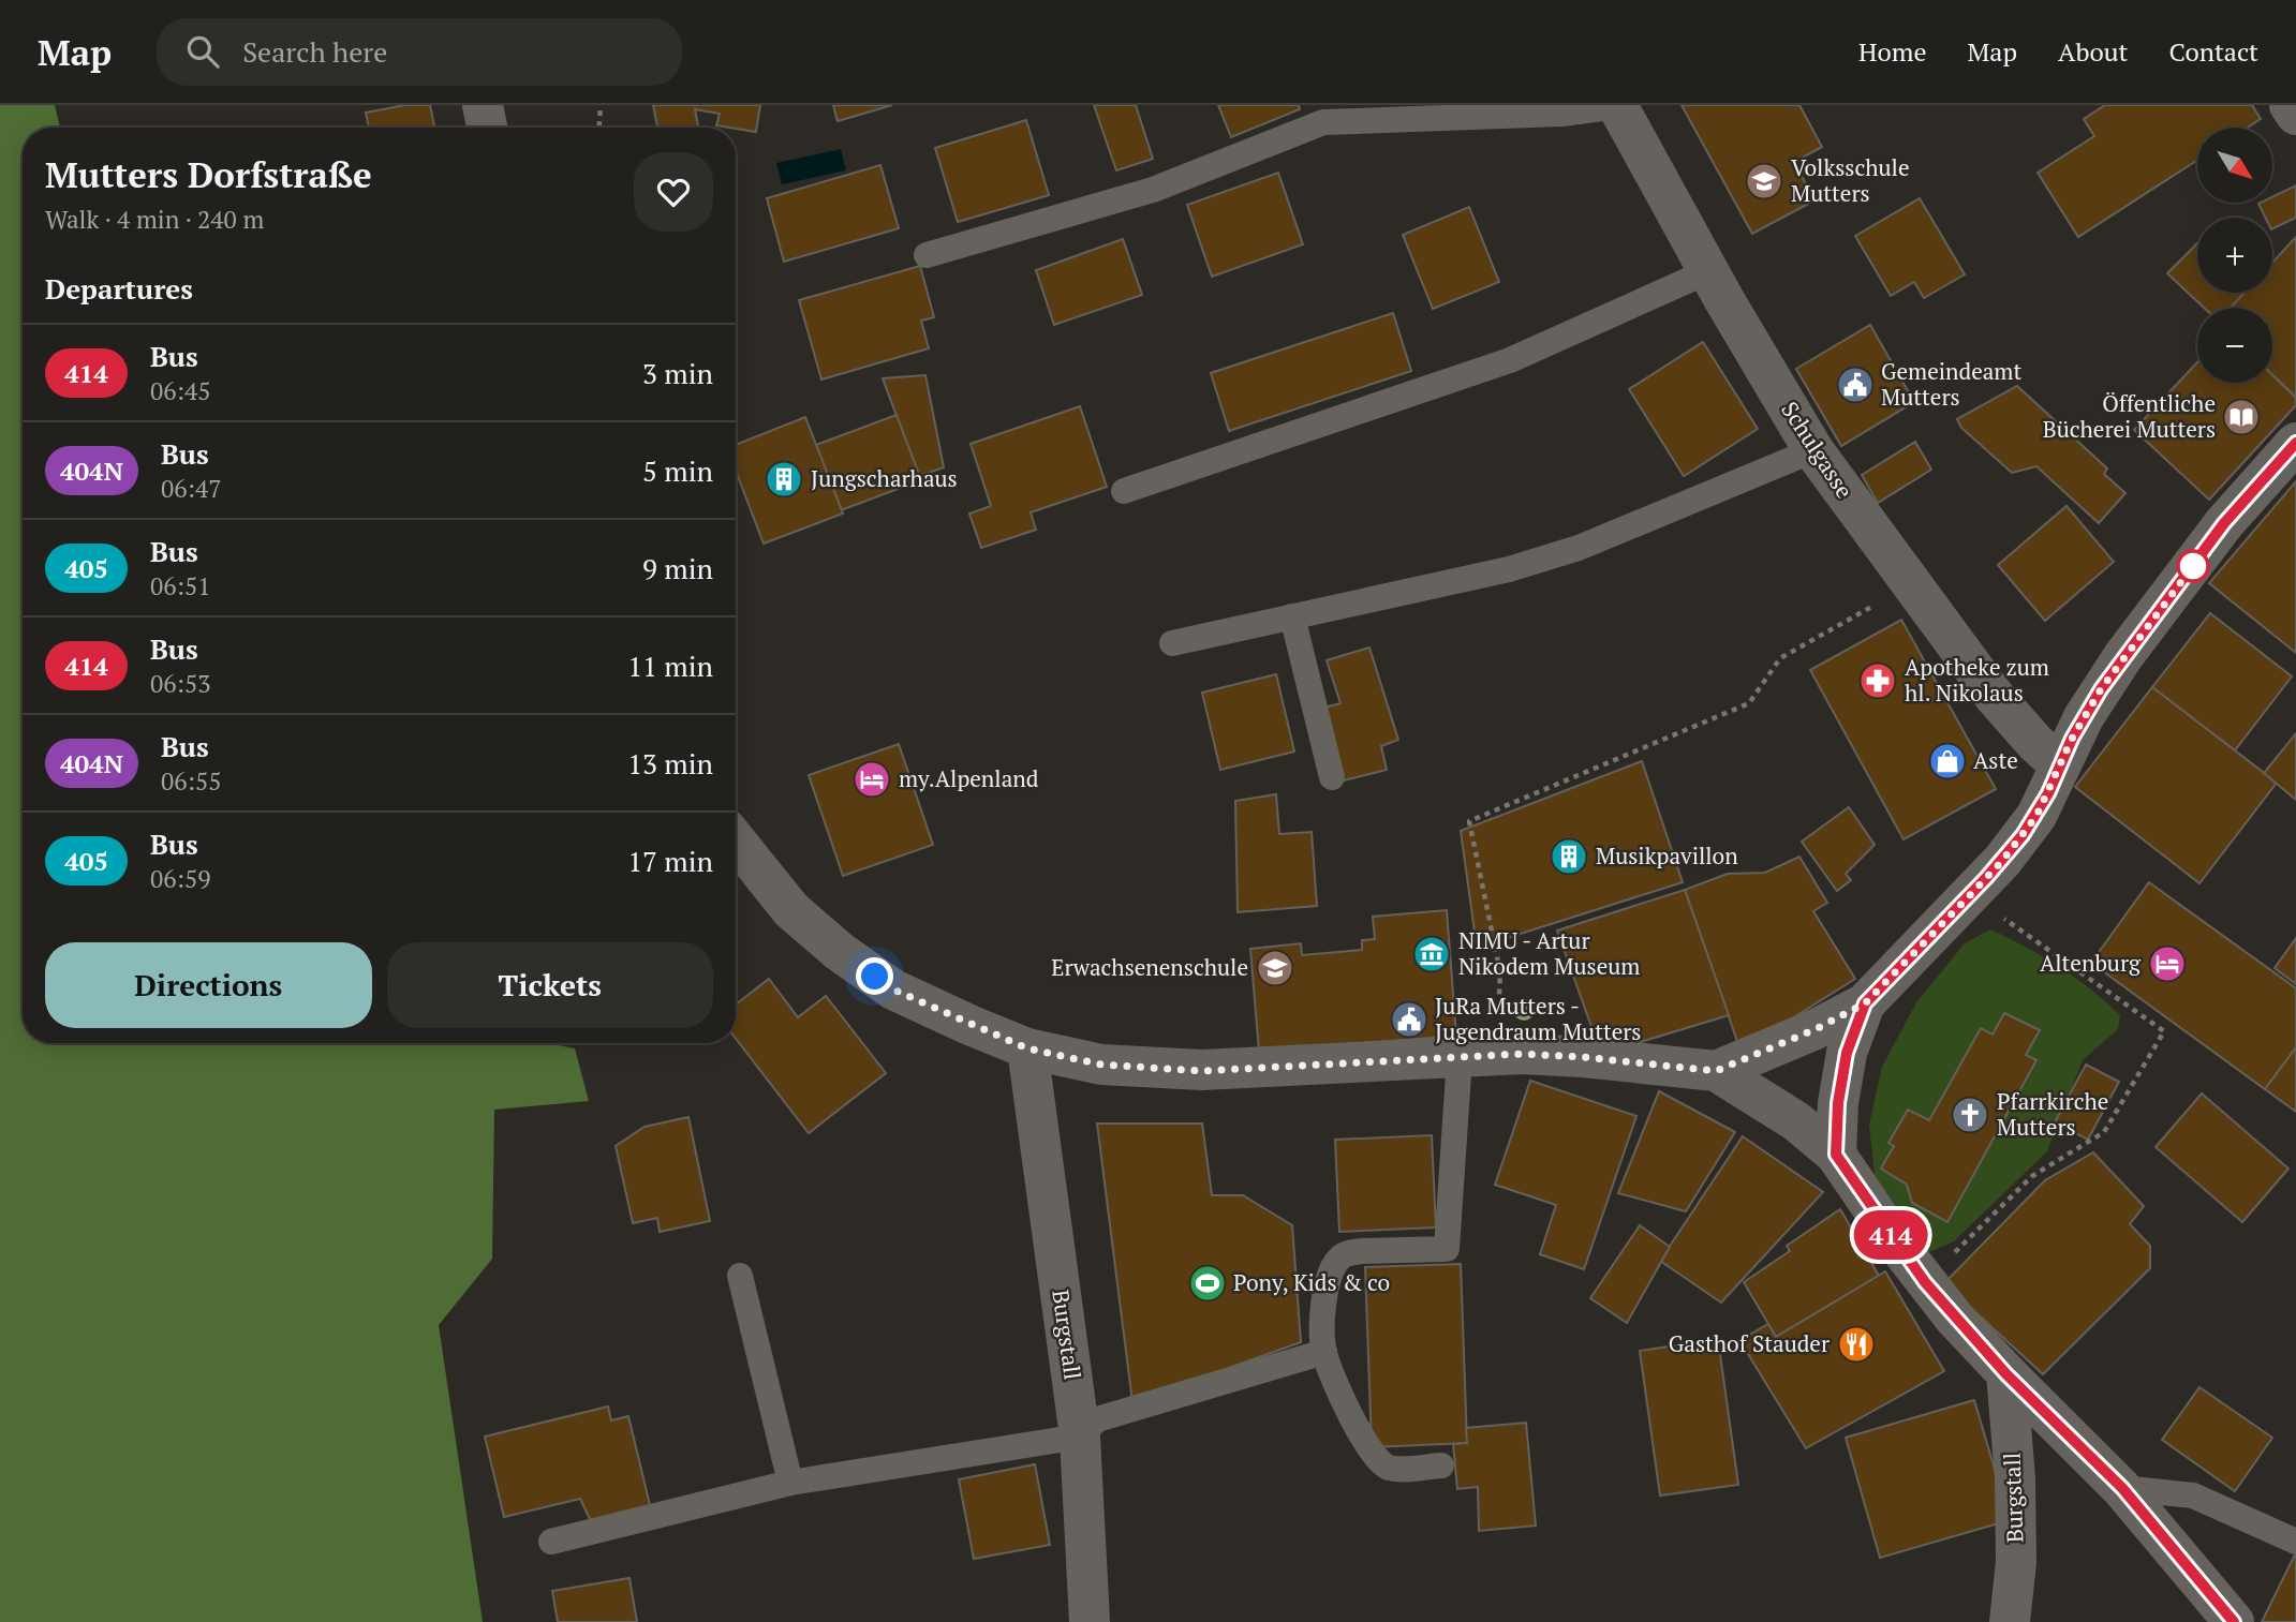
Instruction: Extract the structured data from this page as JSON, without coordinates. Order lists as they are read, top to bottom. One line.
{"streets":{"street":["Schulgasse","Burgstall"]},"places":{"school or university":["Volksschule Mutters","Erwachsenenschule"],"public building":["Gemeindeamt Mutters","JuRa Mutters - Jugendraum Mutters"],"library":["Öffentliche Bücherei Mutters"],"building":["Jungscharhaus","Musikpavillon"],"pharmacy":["Apotheke zum hl. Nikolaus"],"shop":["Aste"],"hotel":["my.Alpenland","Altenburg"],"museum":["NIMU - Artur Nikodem Museum"],"church":["Pfarrkirche Mutters"],"sports":["Pony, Kids & co"],"restaurant":["Gasthof Stauder"]},"lines":["bus line 414"],"north":"bottom right","page":{"header":"Map","search":"Search here","nav":["Home","Map","About","Contact"],"on_map":"414","map_buttons":["+","−"],"heading":[["Mutters Dorfstraße","Walk · 4 min · 240 m"],"Departures"],"list":[{"mark":"414","name":"Bus","note":"06:45","value":"3 min"},{"mark":"404N","name":"Bus","note":"06:47","value":"5 min"},{"mark":"405","name":"Bus","note":"06:51","value":"9 min"},{"mark":"414","name":"Bus","note":"06:53","value":"11 min"},{"mark":"404N","name":"Bus","note":"06:55","value":"13 min"},{"mark":"405","name":"Bus","note":"06:59","value":"17 min"}],"buttons":["Directions","Tickets"]}}
